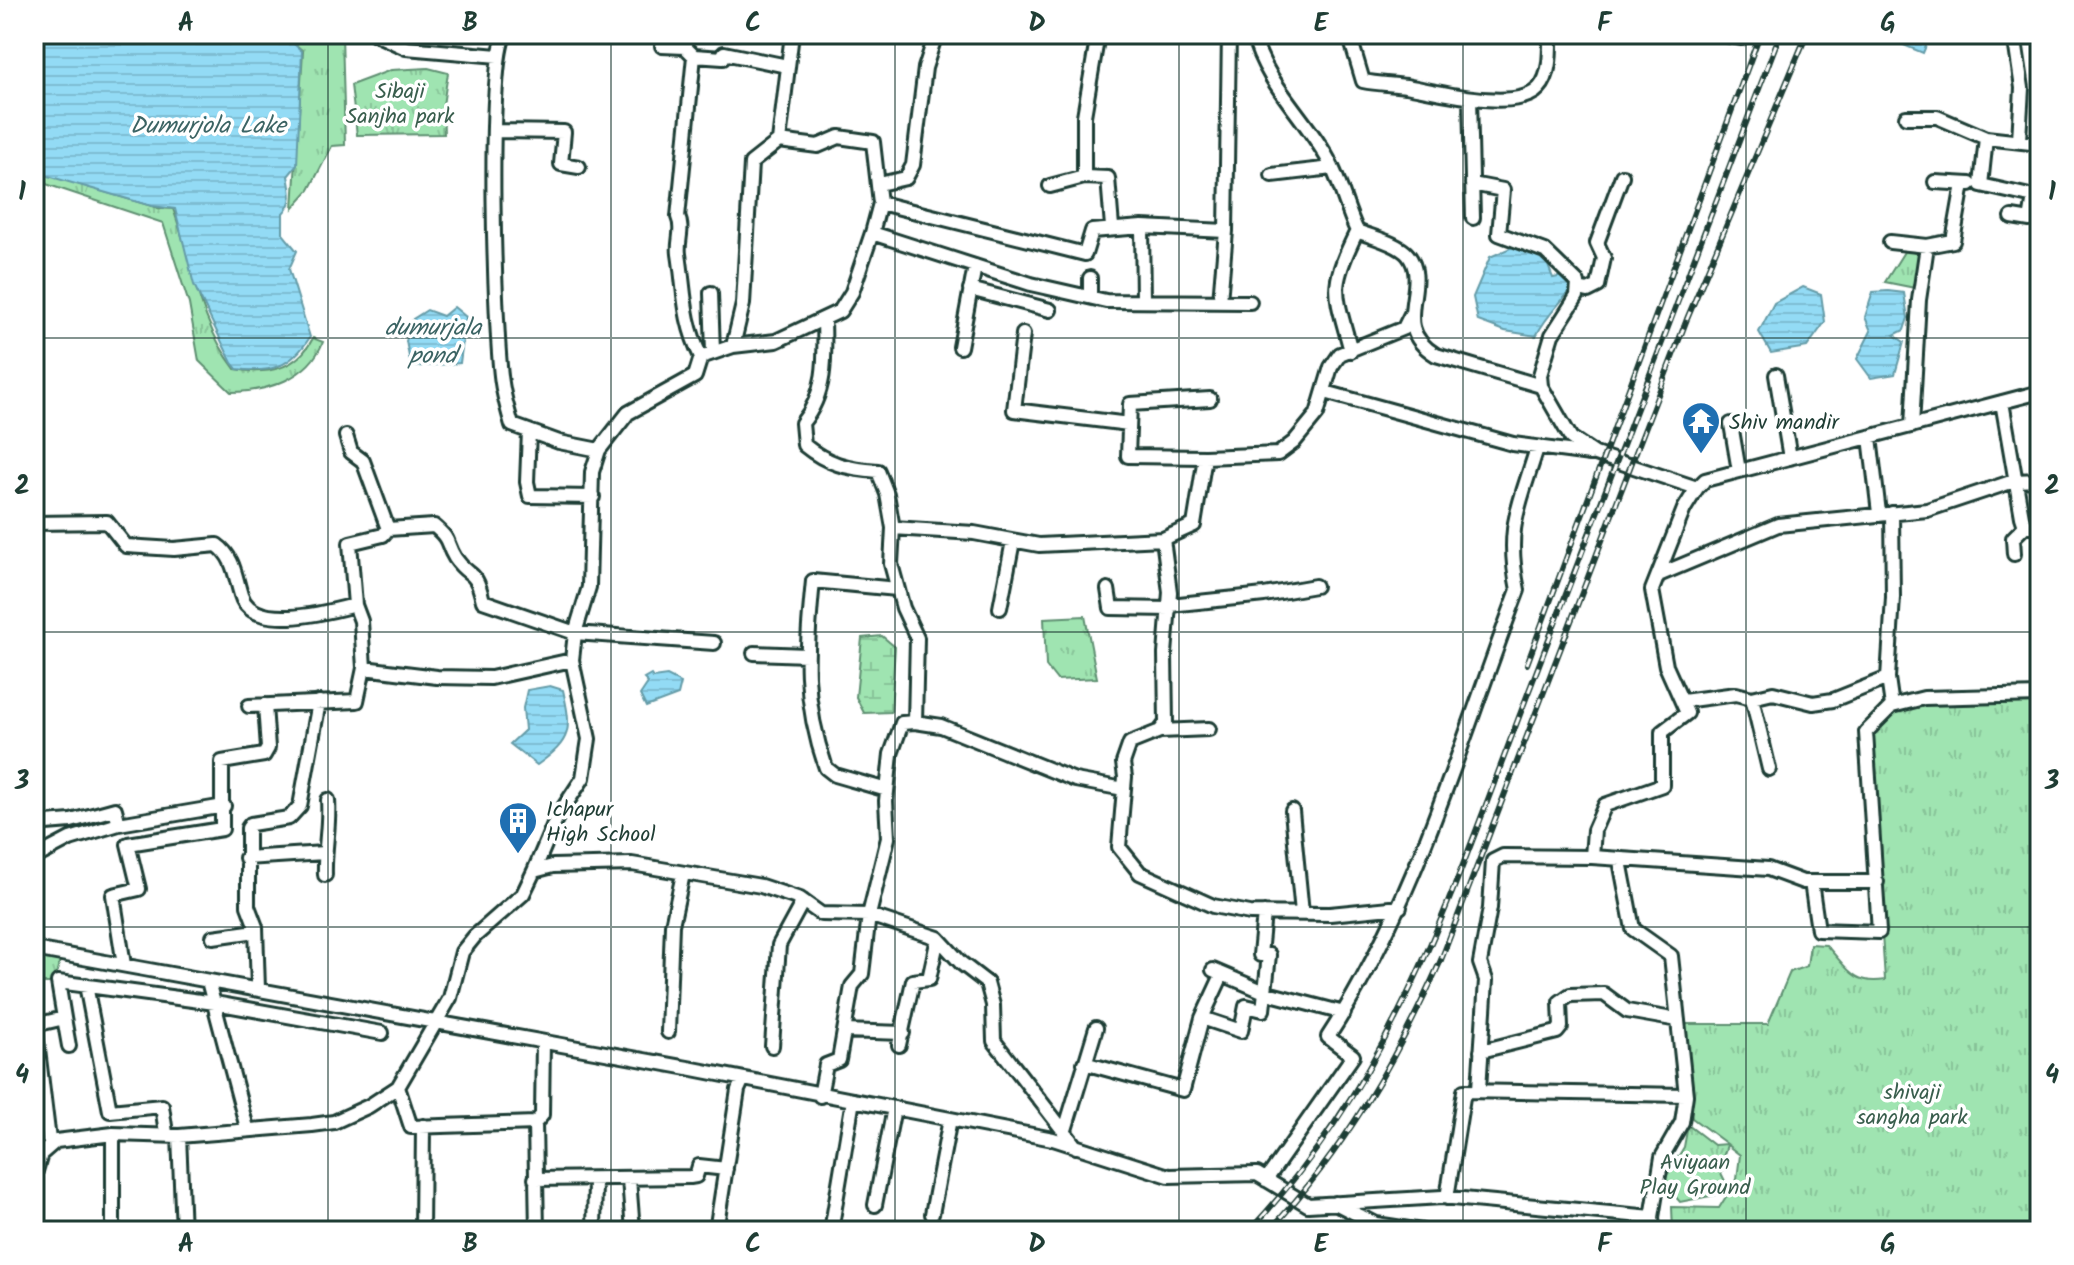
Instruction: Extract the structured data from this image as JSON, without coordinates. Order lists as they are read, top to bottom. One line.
{"water":["Dumurjola Lake","dumurjala pond"],"parks":["Sibaji Sanjha park","shivaji sangha park","Aviyaan Play Ground"],"places":{"temple":["Shiv mandir"],"building":["Ichapur High School"]},"grid":{"columns":["A","B","C","D","E","F","G"],"rows":["1","2","3","4"]}}
